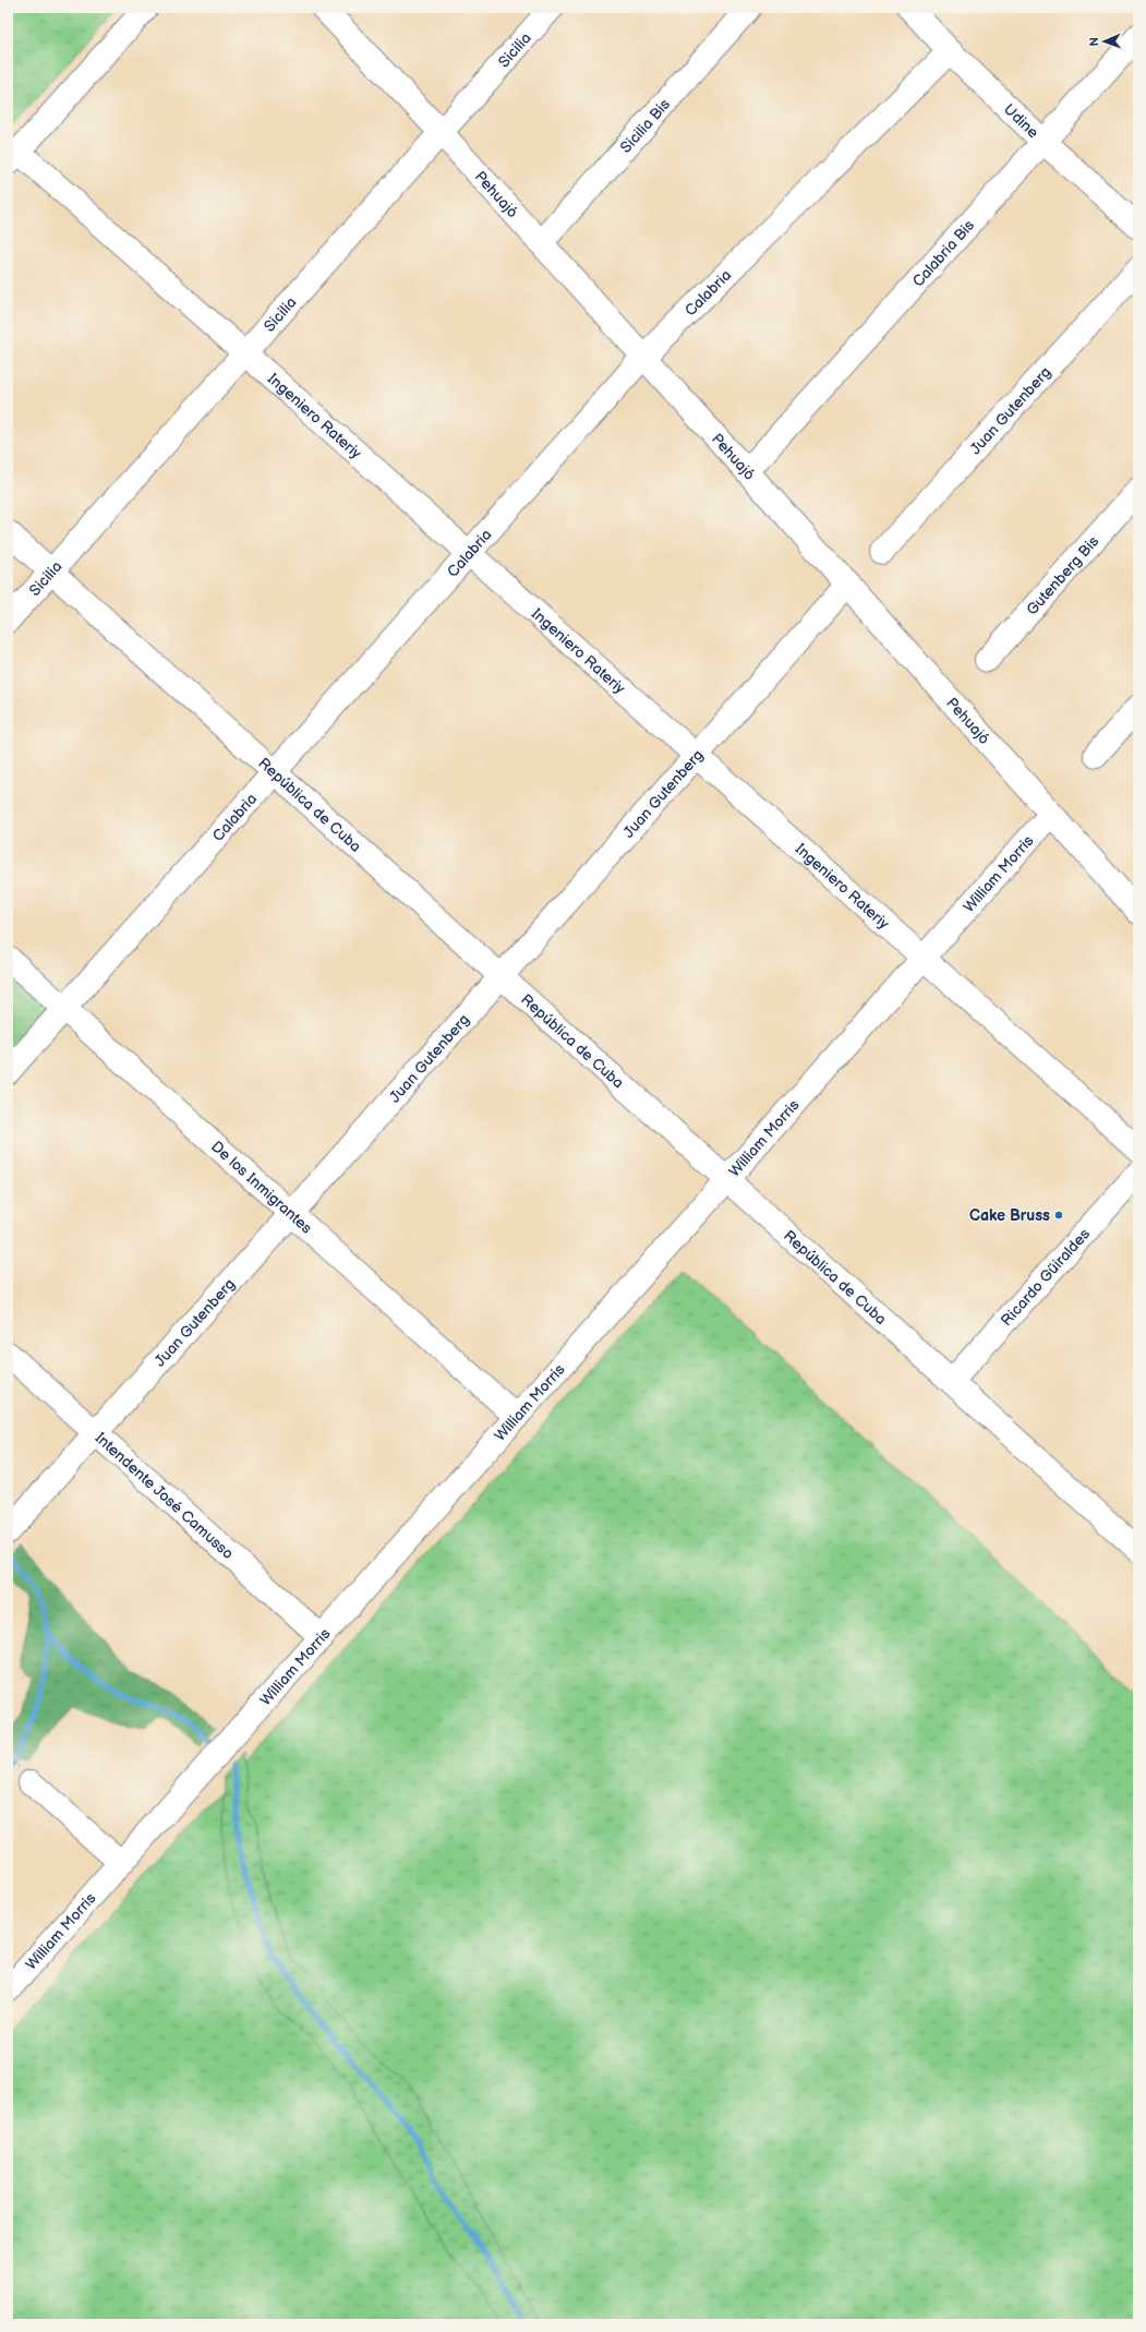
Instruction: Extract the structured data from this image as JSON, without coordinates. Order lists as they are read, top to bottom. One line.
{"streets":{"street":["Sicilia","Udine","Sicilia Bis","Pehuajó","Calabria Bis","Calabria","Juan Gutenberg","Ingeniero Rateriy","Gutenberg Bis","República de Cuba","William Morris","De los Inmigrantes","Ricardo Güiraldes","Intendente José Camusso"]},"crossings":[["Sicilia","Pehuajó"],["Sicilia","Ingeniero Rateriy"],["Sicilia","República de Cuba"],["Udine","Calabria Bis"],["Udine","Calabria"],["Sicilia Bis","Pehuajó"],["Pehuajó","Calabria Bis"],["Pehuajó","Calabria"],["Pehuajó","Juan Gutenberg"],["Pehuajó","William Morris"],["Calabria","Ingeniero Rateriy"],["Calabria","República de Cuba"],["Calabria","De los Inmigrantes"],["Juan Gutenberg","Ingeniero Rateriy"],["Juan Gutenberg","República de Cuba"],["Juan Gutenberg","De los Inmigrantes"],["Juan Gutenberg","Intendente José Camusso"],["Ingeniero Rateriy","William Morris"],["República de Cuba","William Morris"],["República de Cuba","Ricardo Güiraldes"],["William Morris","De los Inmigrantes"],["William Morris","Intendente José Camusso"]],"places":["Cake Bruss"],"north":"left"}
